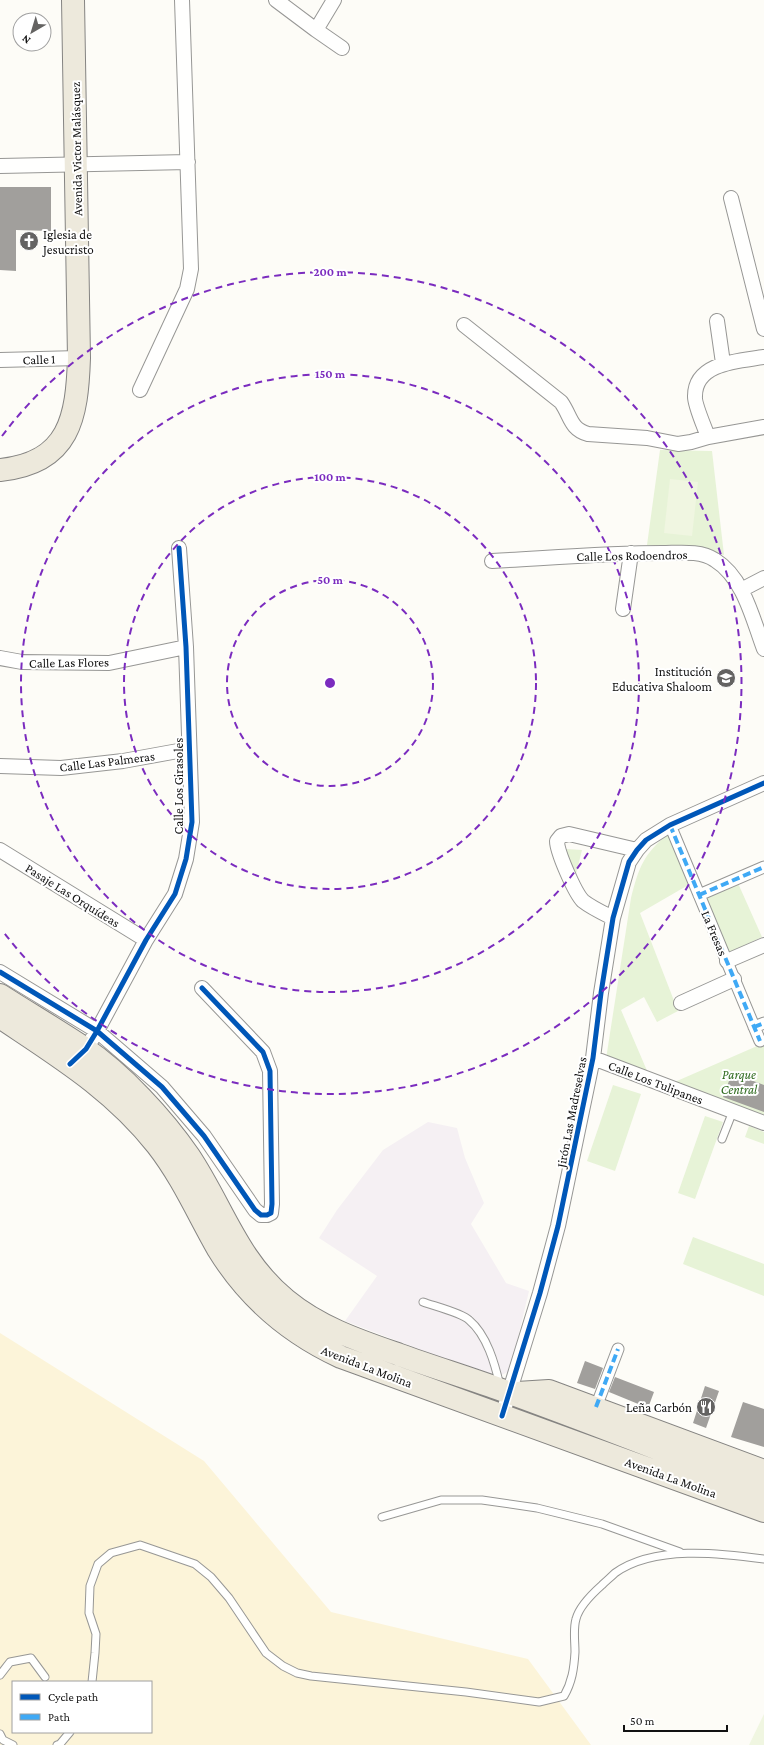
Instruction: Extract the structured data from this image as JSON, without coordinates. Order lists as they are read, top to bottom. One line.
{"streets":{"main road":["Avenida Victor Malásquez","Avenida La Molina"],"street":["Calle 1","Calle Los Rodoendros","Calle Las Flores","Calle Las Palmeras","Calle Los Girasoles","Pasaje Las Orquídeas","La Fresas","Calle Los Tulipanes","Jirón Las Madreselvas"]},"crossings":[["Avenida Victor Malásquez","Calle 1"],["Calle Las Flores","Calle Los Girasoles"],["Calle Las Palmeras","Calle Los Girasoles"],["Calle Los Girasoles","Pasaje Las Orquídeas"],["Calle Los Girasoles","Avenida La Molina"],["La Fresas","Jirón Las Madreselvas"],["Calle Los Tulipanes","Jirón Las Madreselvas"],["Jirón Las Madreselvas","Avenida La Molina"]],"parks":["Parque Central"],"places":{"church":["Iglesia de Jesucristo"],"school or university":["Institución Educativa Shaloom"],"restaurant":["Leña Carbón"]},"legend":["Cycle path","Path"],"scale_bar":"50 m","north":"bottom left","rings":["200 m","150 m","100 m","50 m"]}
